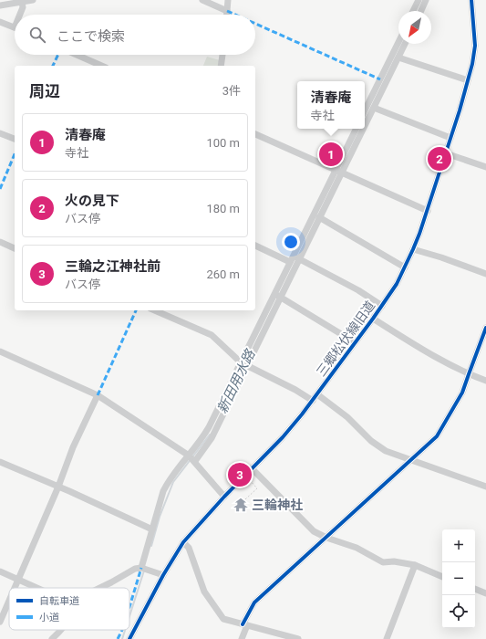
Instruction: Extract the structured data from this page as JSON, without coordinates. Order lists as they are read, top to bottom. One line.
{"streets":{"street":["三郷松伏線旧道"]},"water":["新田用水路"],"places":{"temple":["三輪神社"]},"legend":["自転車道","小道"],"north":"bottom left","page":{"search":"ここで検索","heading":["周辺","3件"],"popup":["清春庵","寺社"],"list":[{"mark":"1","name":"清春庵","note":"寺社","value":"100 m"},{"mark":"2","name":"火の見下","note":"バス停","value":"180 m"},{"mark":"3","name":"三輪之江神社前","note":"バス停","value":"260 m"}],"pins":["1","2","3"],"map_buttons":["+","−"]}}
